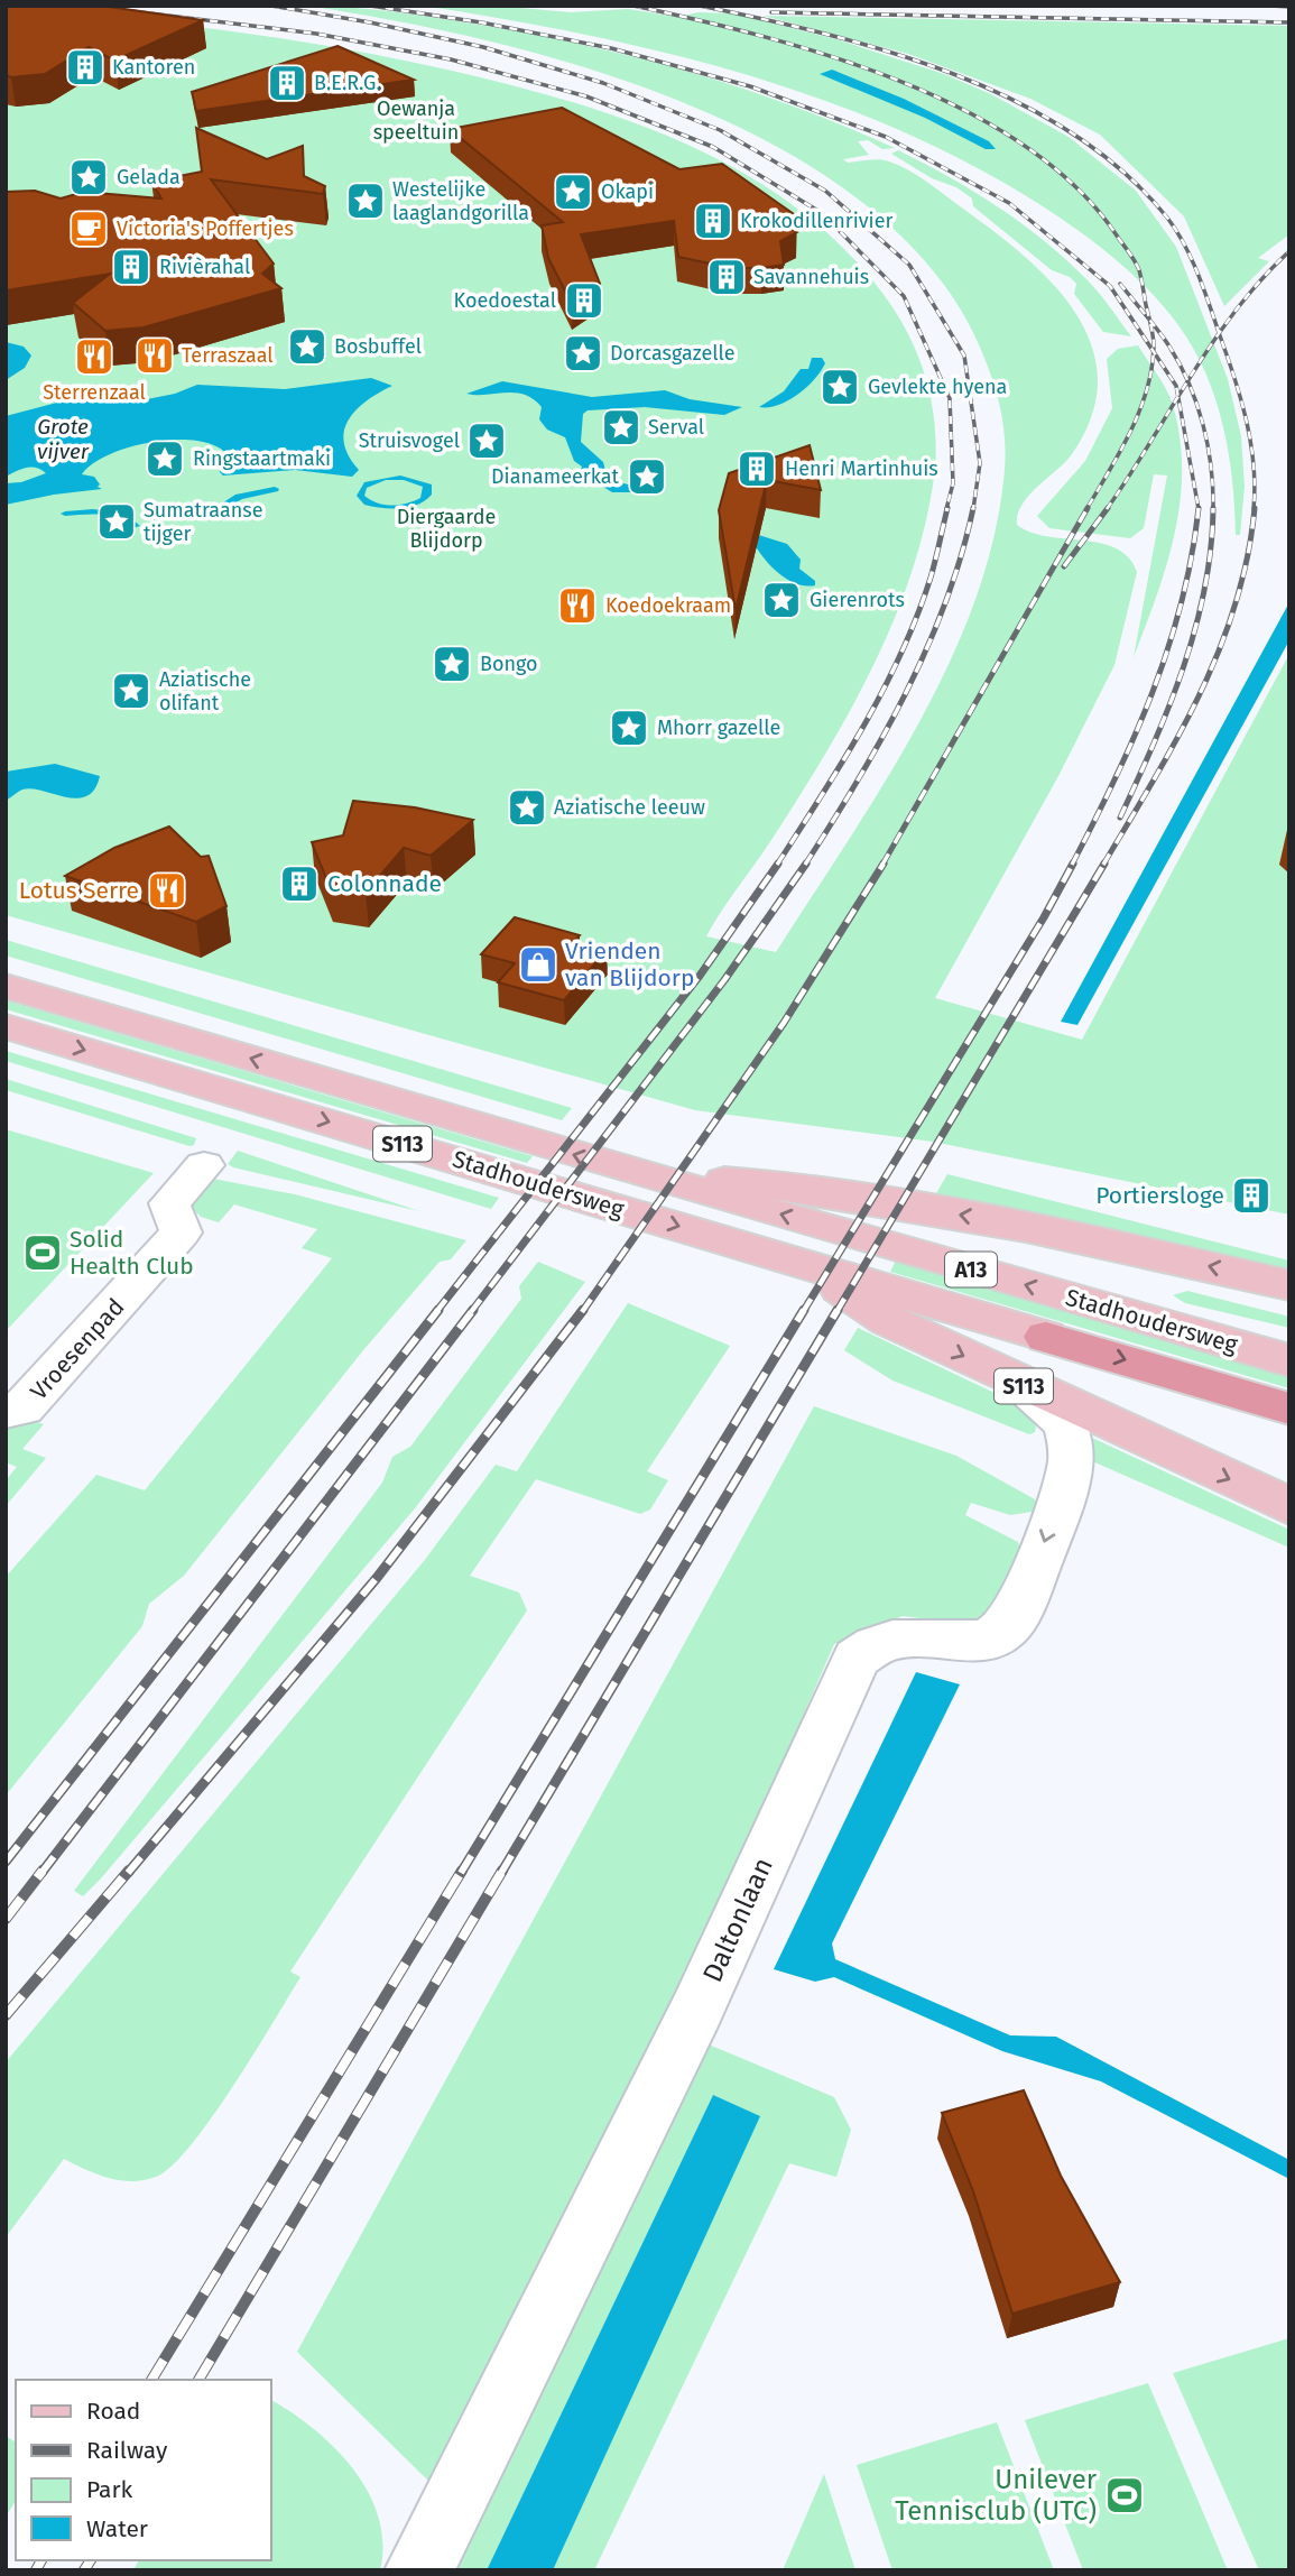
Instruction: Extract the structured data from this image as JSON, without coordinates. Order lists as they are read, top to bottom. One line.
{"streets":{"highway":["Stadhoudersweg","A13"],"main road":["S113"],"street":["Vroesenpad","Daltonlaan"]},"crossings":[["Stadhoudersweg","Daltonlaan"]],"one_way":["Daltonlaan"],"water":["Grote vijver"],"parks":["Oewanja speeltuin","Diergaarde Blijdorp"],"places":{"building":["Kantoren","B.E.R.G.","Krokodillenrivier","Rivièrahal","Savannehuis","Koedoestal","Henri Martinhuis","Colonnade","Portiersloge"],"place":["Gelada","Okapi","Westelijke laaglandgorilla","Bosbuffel","Dorcasgazelle","Gevlekte hyena","Serval","Struisvogel","Ringstaartmaki","Dianameerkat","Sumatraanse tijger","Gierenrots","Bongo","Aziatische olifant","Mhorr gazelle","Aziatische leeuw"],"cafe":["Victoria's Poffertjes"],"restaurant":["Terraszaal","Sterrenzaal","Koedoekraam","Lotus Serre"],"shop":["Vrienden van Blijdorp"],"sports":["Solid Health Club","Unilever Tennisclub (UTC)"]},"legend":["Road","Railway","Park","Water"]}
